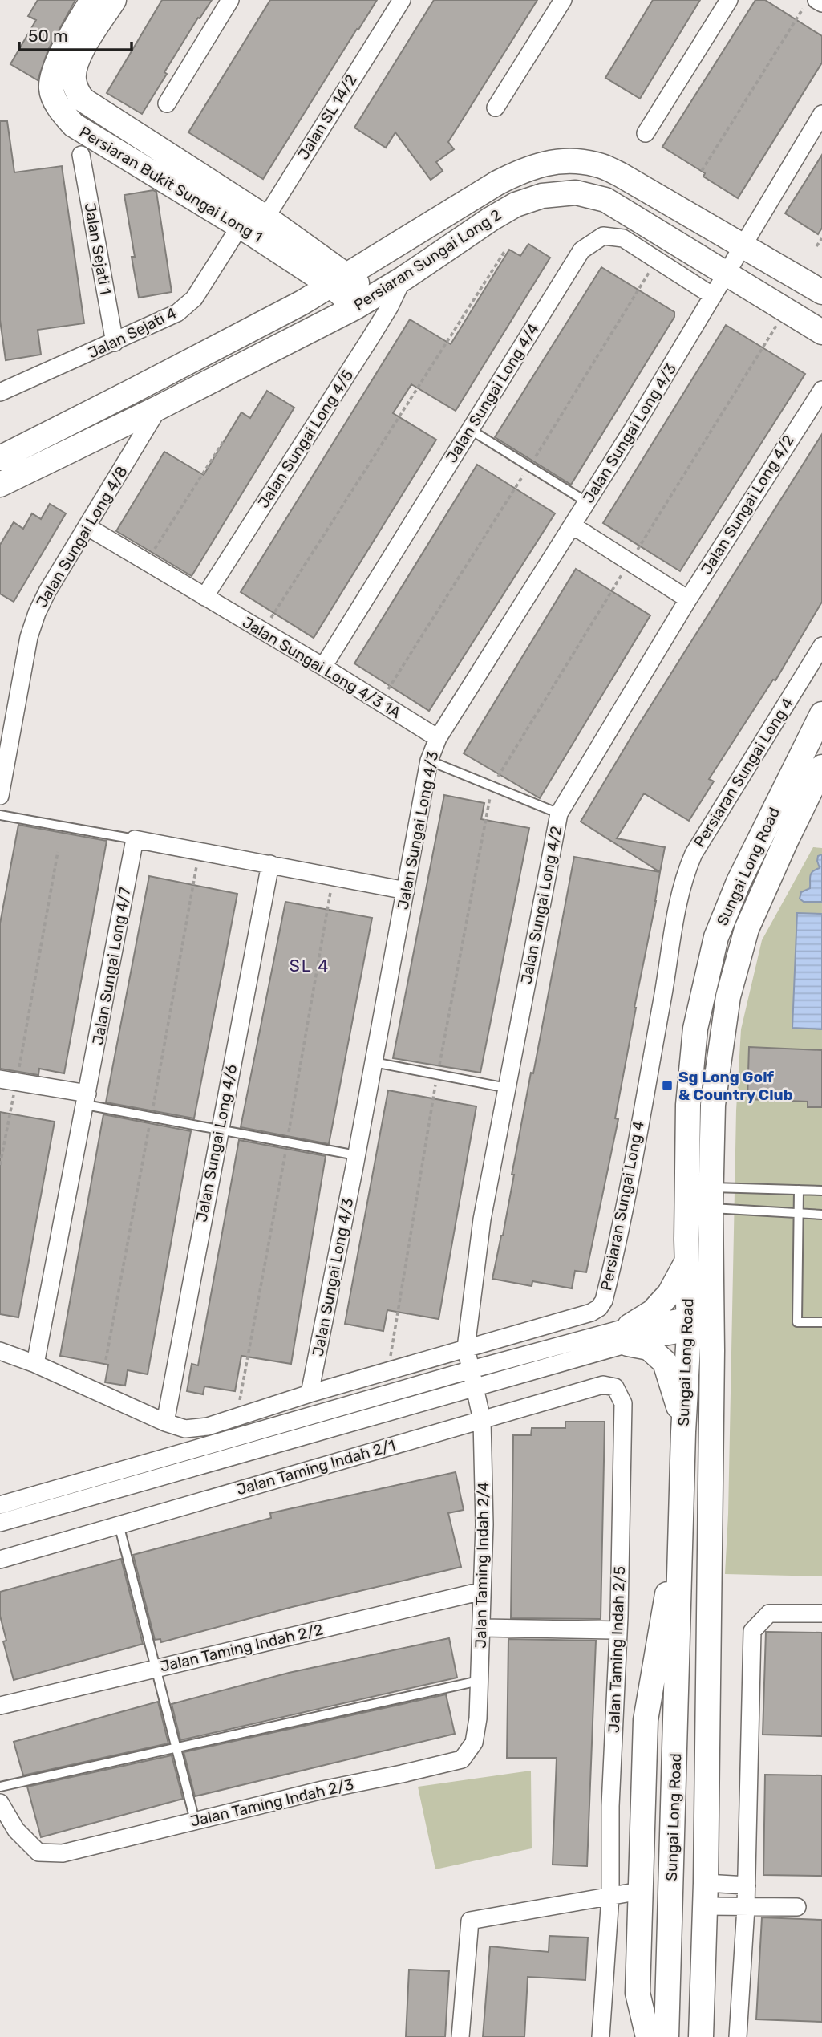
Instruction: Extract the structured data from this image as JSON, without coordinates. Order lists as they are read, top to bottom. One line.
{"streets":{"street":["Jalan SL 14/2","Persiaran Bukit Sungai Long 1","Jalan Sejati 1","Persiaran Sungai Long 2","Jalan Sejati 4","Jalan Sungai Long 4/4","Jalan Sungai Long 4/3","Jalan Sungai Long 4/5","Jalan Sungai Long 4/2","Jalan Sungai Long 4/8","Jalan Sungai Long 4/3 1A","Persiaran Sungai Long 4","Sungai Long Road","Jalan Sungai Long 4/7","Jalan Sungai Long 4/6","Jalan Taming Indah 2/1","Jalan Taming Indah 2/4","Jalan Taming Indah 2/2","Jalan Taming Indah 2/5","Jalan Taming Indah 2/3"]},"crossings":[["Jalan SL 14/2","Persiaran Bukit Sungai Long 1"],["Jalan SL 14/2","Jalan Sejati 4"],["Persiaran Bukit Sungai Long 1","Persiaran Sungai Long 2"],["Persiaran Bukit Sungai Long 1","Jalan Sejati 4"],["Jalan Sejati 1","Jalan Sejati 4"],["Persiaran Sungai Long 2","Jalan Sungai Long 4/3"],["Persiaran Sungai Long 2","Jalan Sungai Long 4/5"],["Persiaran Sungai Long 2","Jalan Sungai Long 4/8"],["Jalan Sungai Long 4/4","Jalan Sungai Long 4/3"],["Jalan Sungai Long 4/4","Jalan Sungai Long 4/3 1A"],["Jalan Sungai Long 4/3","Jalan Sungai Long 4/3 1A"],["Jalan Sungai Long 4/3","Persiaran Sungai Long 4"],["Jalan Sungai Long 4/5","Jalan Sungai Long 4/3 1A"],["Jalan Sungai Long 4/2","Persiaran Sungai Long 4"],["Jalan Sungai Long 4/2","Jalan Taming Indah 2/4"],["Jalan Sungai Long 4/8","Jalan Sungai Long 4/3 1A"],["Persiaran Sungai Long 4","Jalan Sungai Long 4/7"],["Persiaran Sungai Long 4","Jalan Sungai Long 4/6"],["Jalan Taming Indah 2/1","Jalan Taming Indah 2/4"],["Jalan Taming Indah 2/1","Jalan Taming Indah 2/5"],["Jalan Taming Indah 2/4","Jalan Taming Indah 2/2"],["Jalan Taming Indah 2/4","Jalan Taming Indah 2/3"]],"districts":["SL 4"],"places":{"transit":["Sg Long Golf & Country Club"]},"scale_bar":"50 m"}
